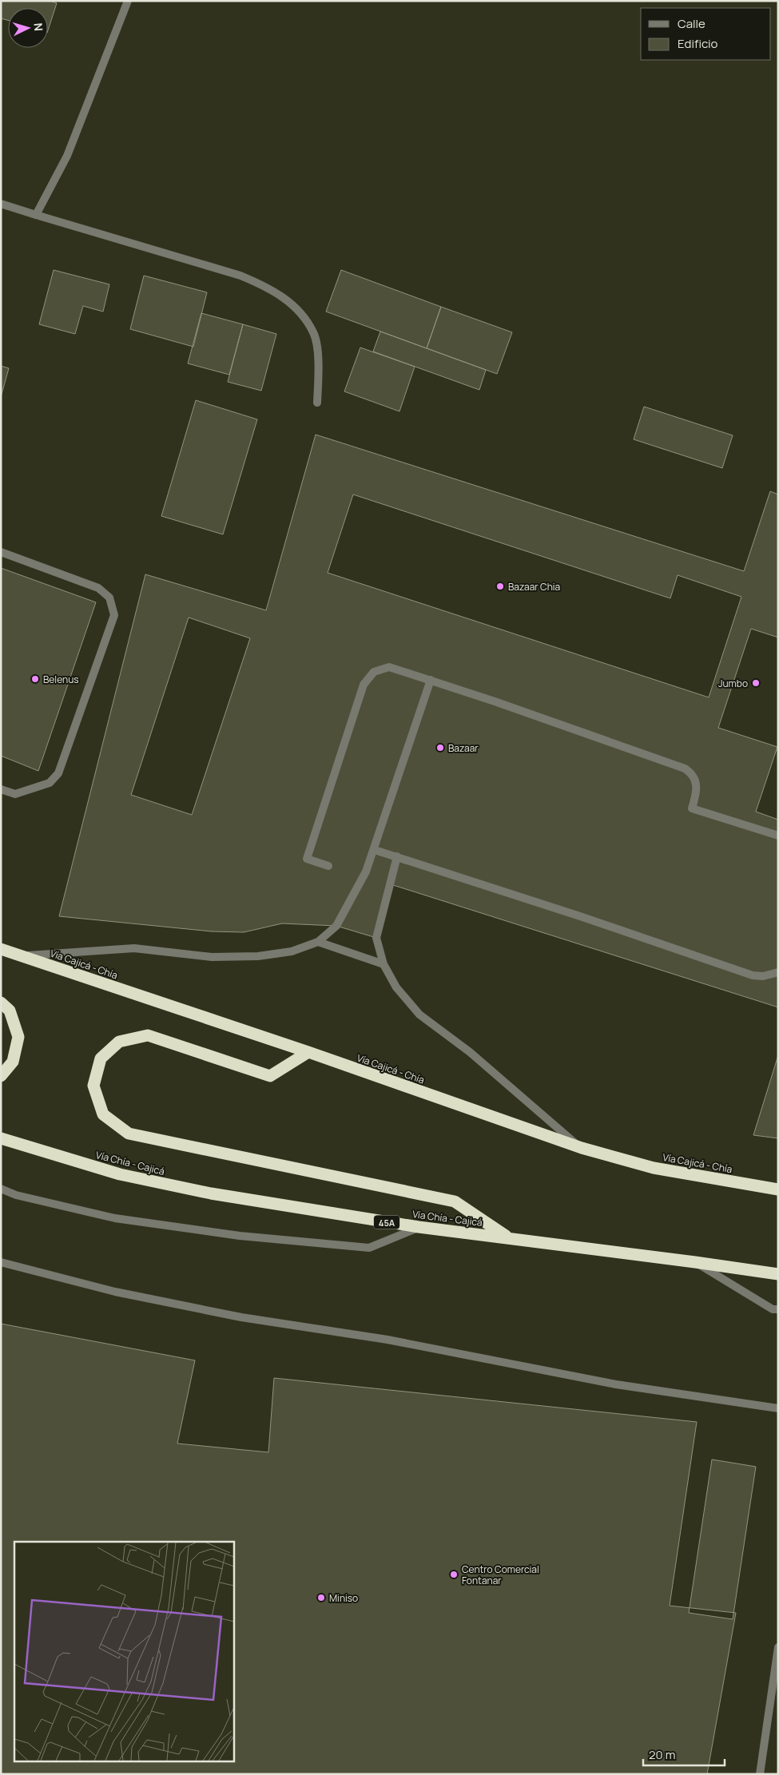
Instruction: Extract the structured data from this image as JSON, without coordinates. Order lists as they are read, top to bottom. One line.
{"streets":{"highway":["Vía Cajicá - Chía","Vía Chía - Cajicá","45A"]},"places":["Bazaar Chia","Belenus","Jumbo","Bazaar","Centro Comercial Fontanar","Miniso"],"legend":["Calle","Edificio"],"scale_bar":"20 m","north":"right"}
